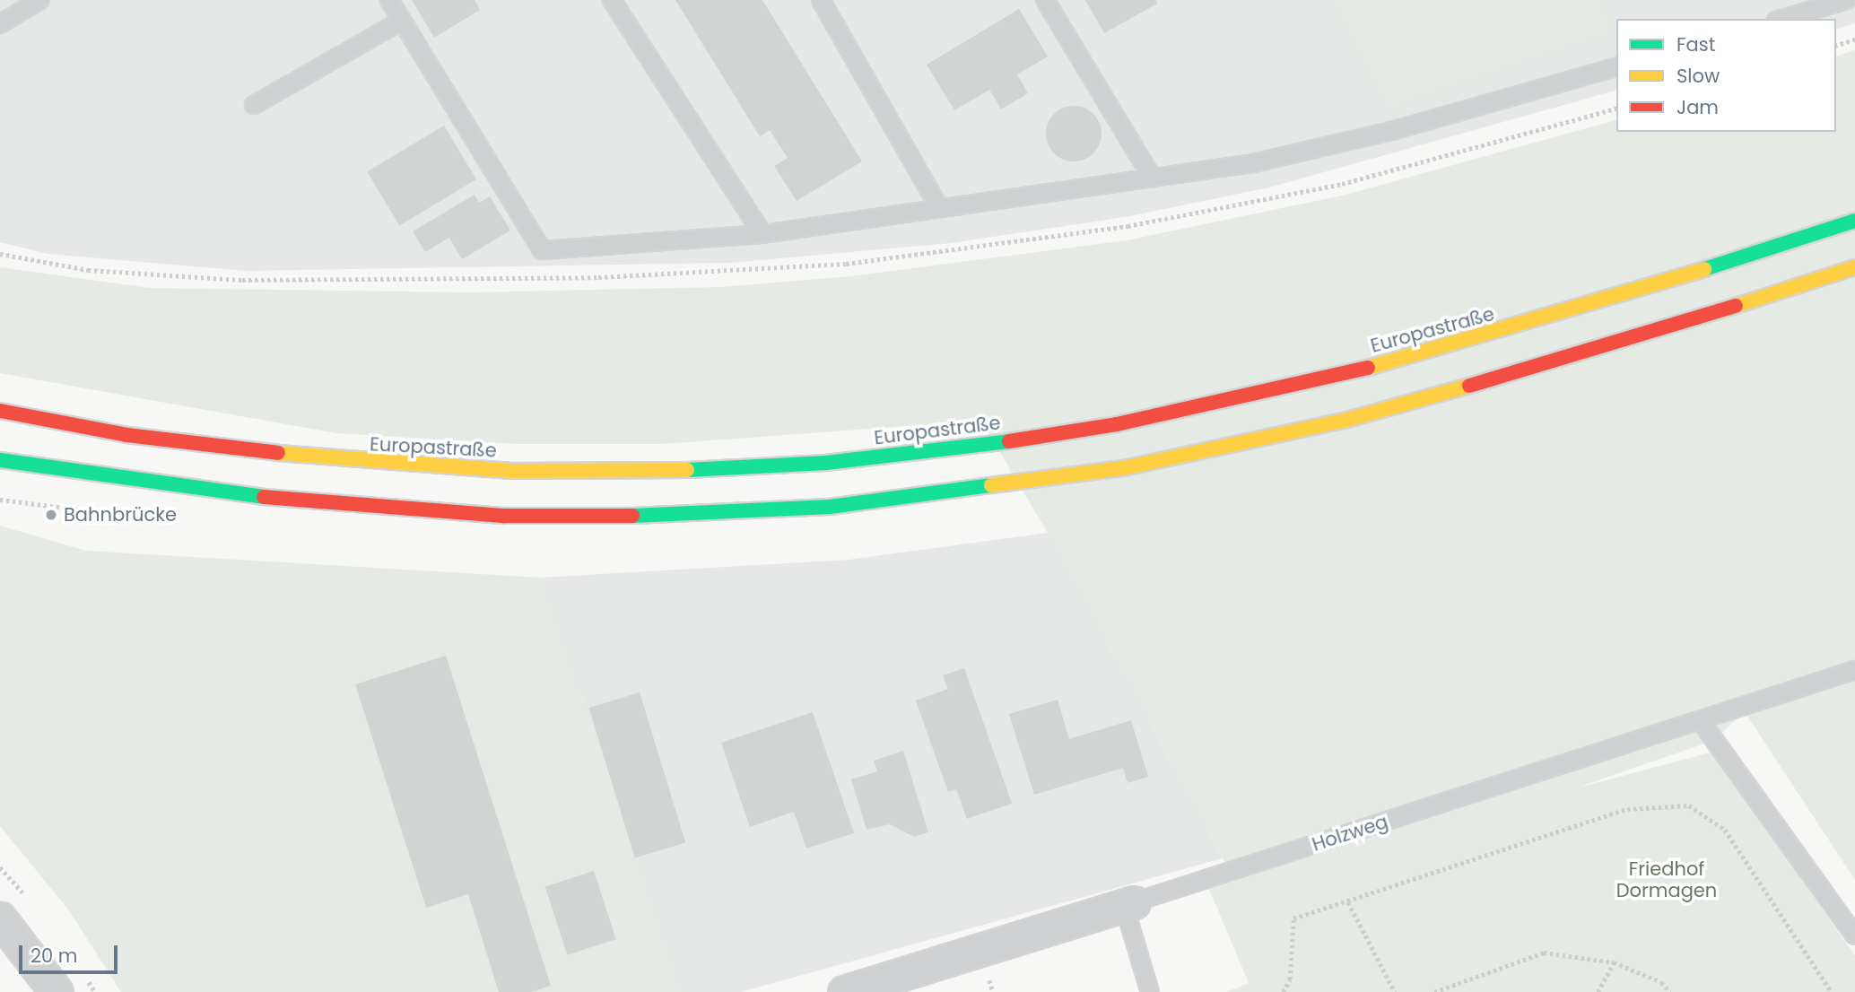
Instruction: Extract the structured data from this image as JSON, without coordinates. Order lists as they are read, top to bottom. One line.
{"streets":{"main road":["Europastraße"],"street":["Holzweg"]},"parks":["Friedhof Dormagen"],"places":["Bahnbrücke"],"legend":["Fast","Slow","Jam"],"scale_bar":"20 m"}
